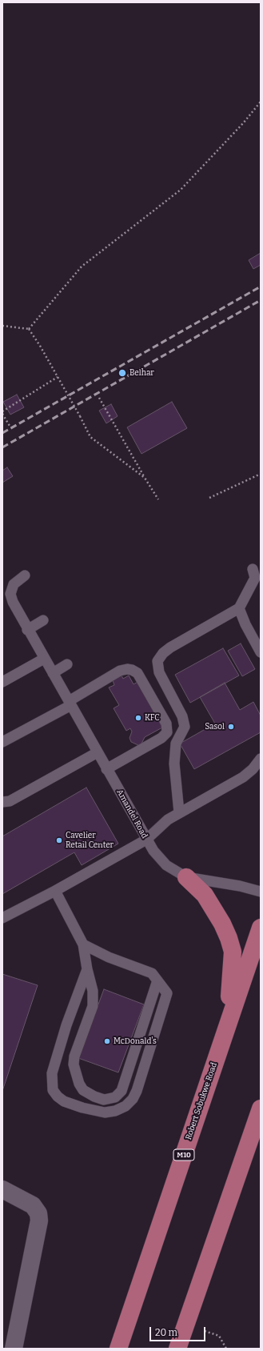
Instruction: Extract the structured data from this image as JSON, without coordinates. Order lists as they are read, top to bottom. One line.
{"streets":{"main road":["Robert Sobukwe Road","M10"],"lane":["Amandel Road"]},"places":["Belhar","KFC","Sasol","Cavelier Retail Center","McDonald's"],"scale_bar":"20 m"}
